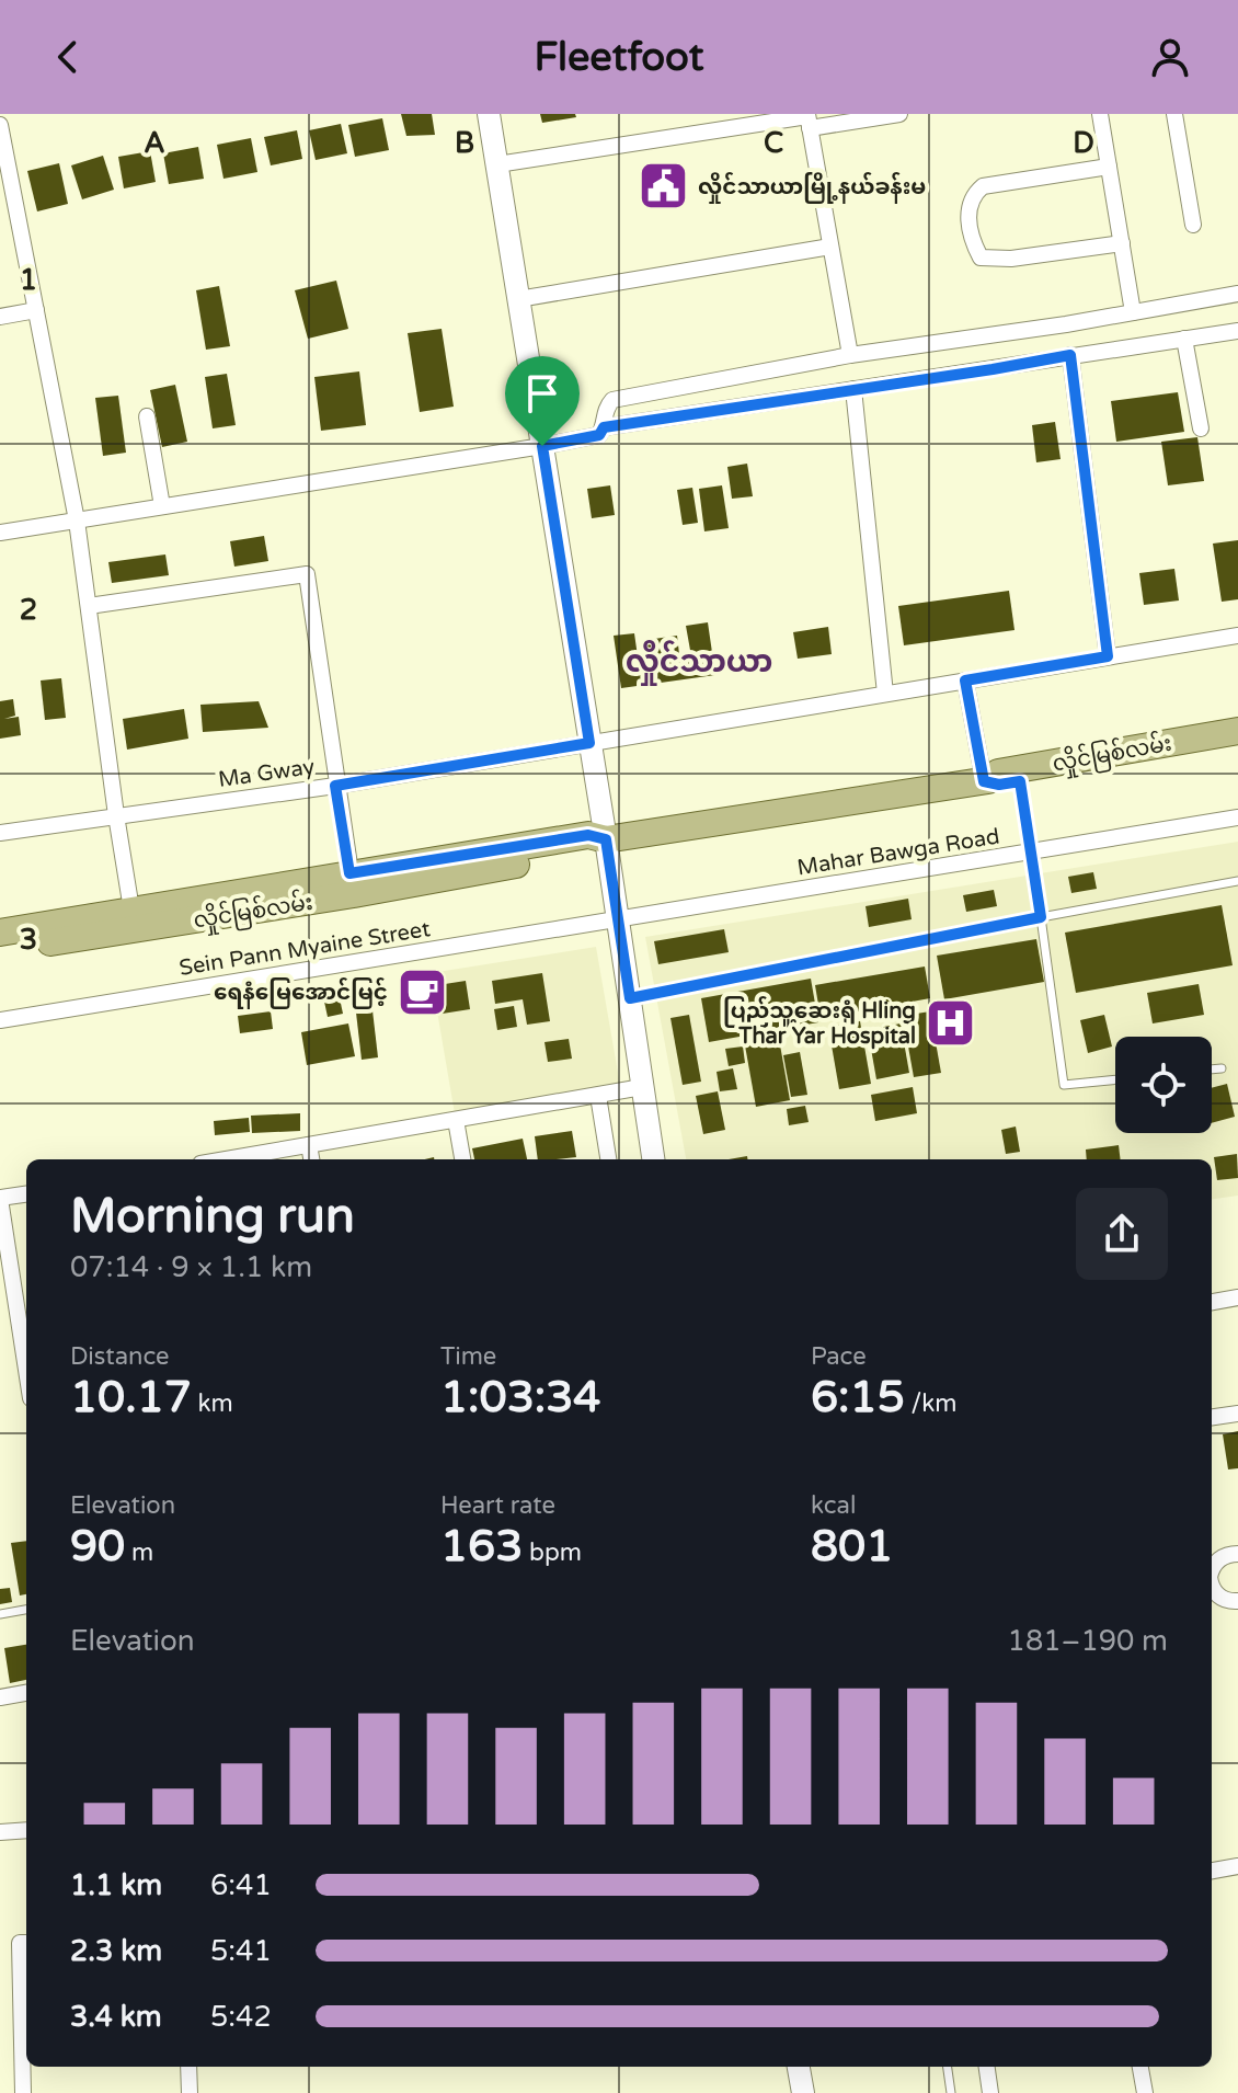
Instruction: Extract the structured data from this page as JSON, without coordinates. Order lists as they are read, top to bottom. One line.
{"streets":{"main road":["လှိုင်မြစ်လမ်း"],"street":["Ma Gway","Mahar Bawga Road","Sein Pann Myaine Street"]},"crossings":[["Mahar Bawga Road","Sein Pann Myaine Street"]],"districts":["လှိုင်သာယာ"],"places":{"public building":["လှိုင်သာယာမြို့နယ်ခန်းမ"],"cafe":["ရေနံမြေအောင်မြင့်"],"hospital":["ပြည်သူ့ဆေးရုံ Hling Thar Yar Hospital"]},"page":{"header":"Fleetfoot","heading":["Morning run","07:14 · 9 × 1.1 km"],"stats":[["Distance","10.17 km"],["Time","1:03:34"],["Pace","6:15 /km"],["Elevation","90 m"],["Heart rate","163 bpm"],["kcal","801"]],"chart":["Elevation","181–190 m"],"list":[{"name":"1.1 km","note":"6:41"},{"name":"2.3 km","note":"5:41"},{"name":"3.4 km","note":"5:42"}]},"grid":{"columns":["A","B","C","D"],"rows":["1","2","3"]}}
